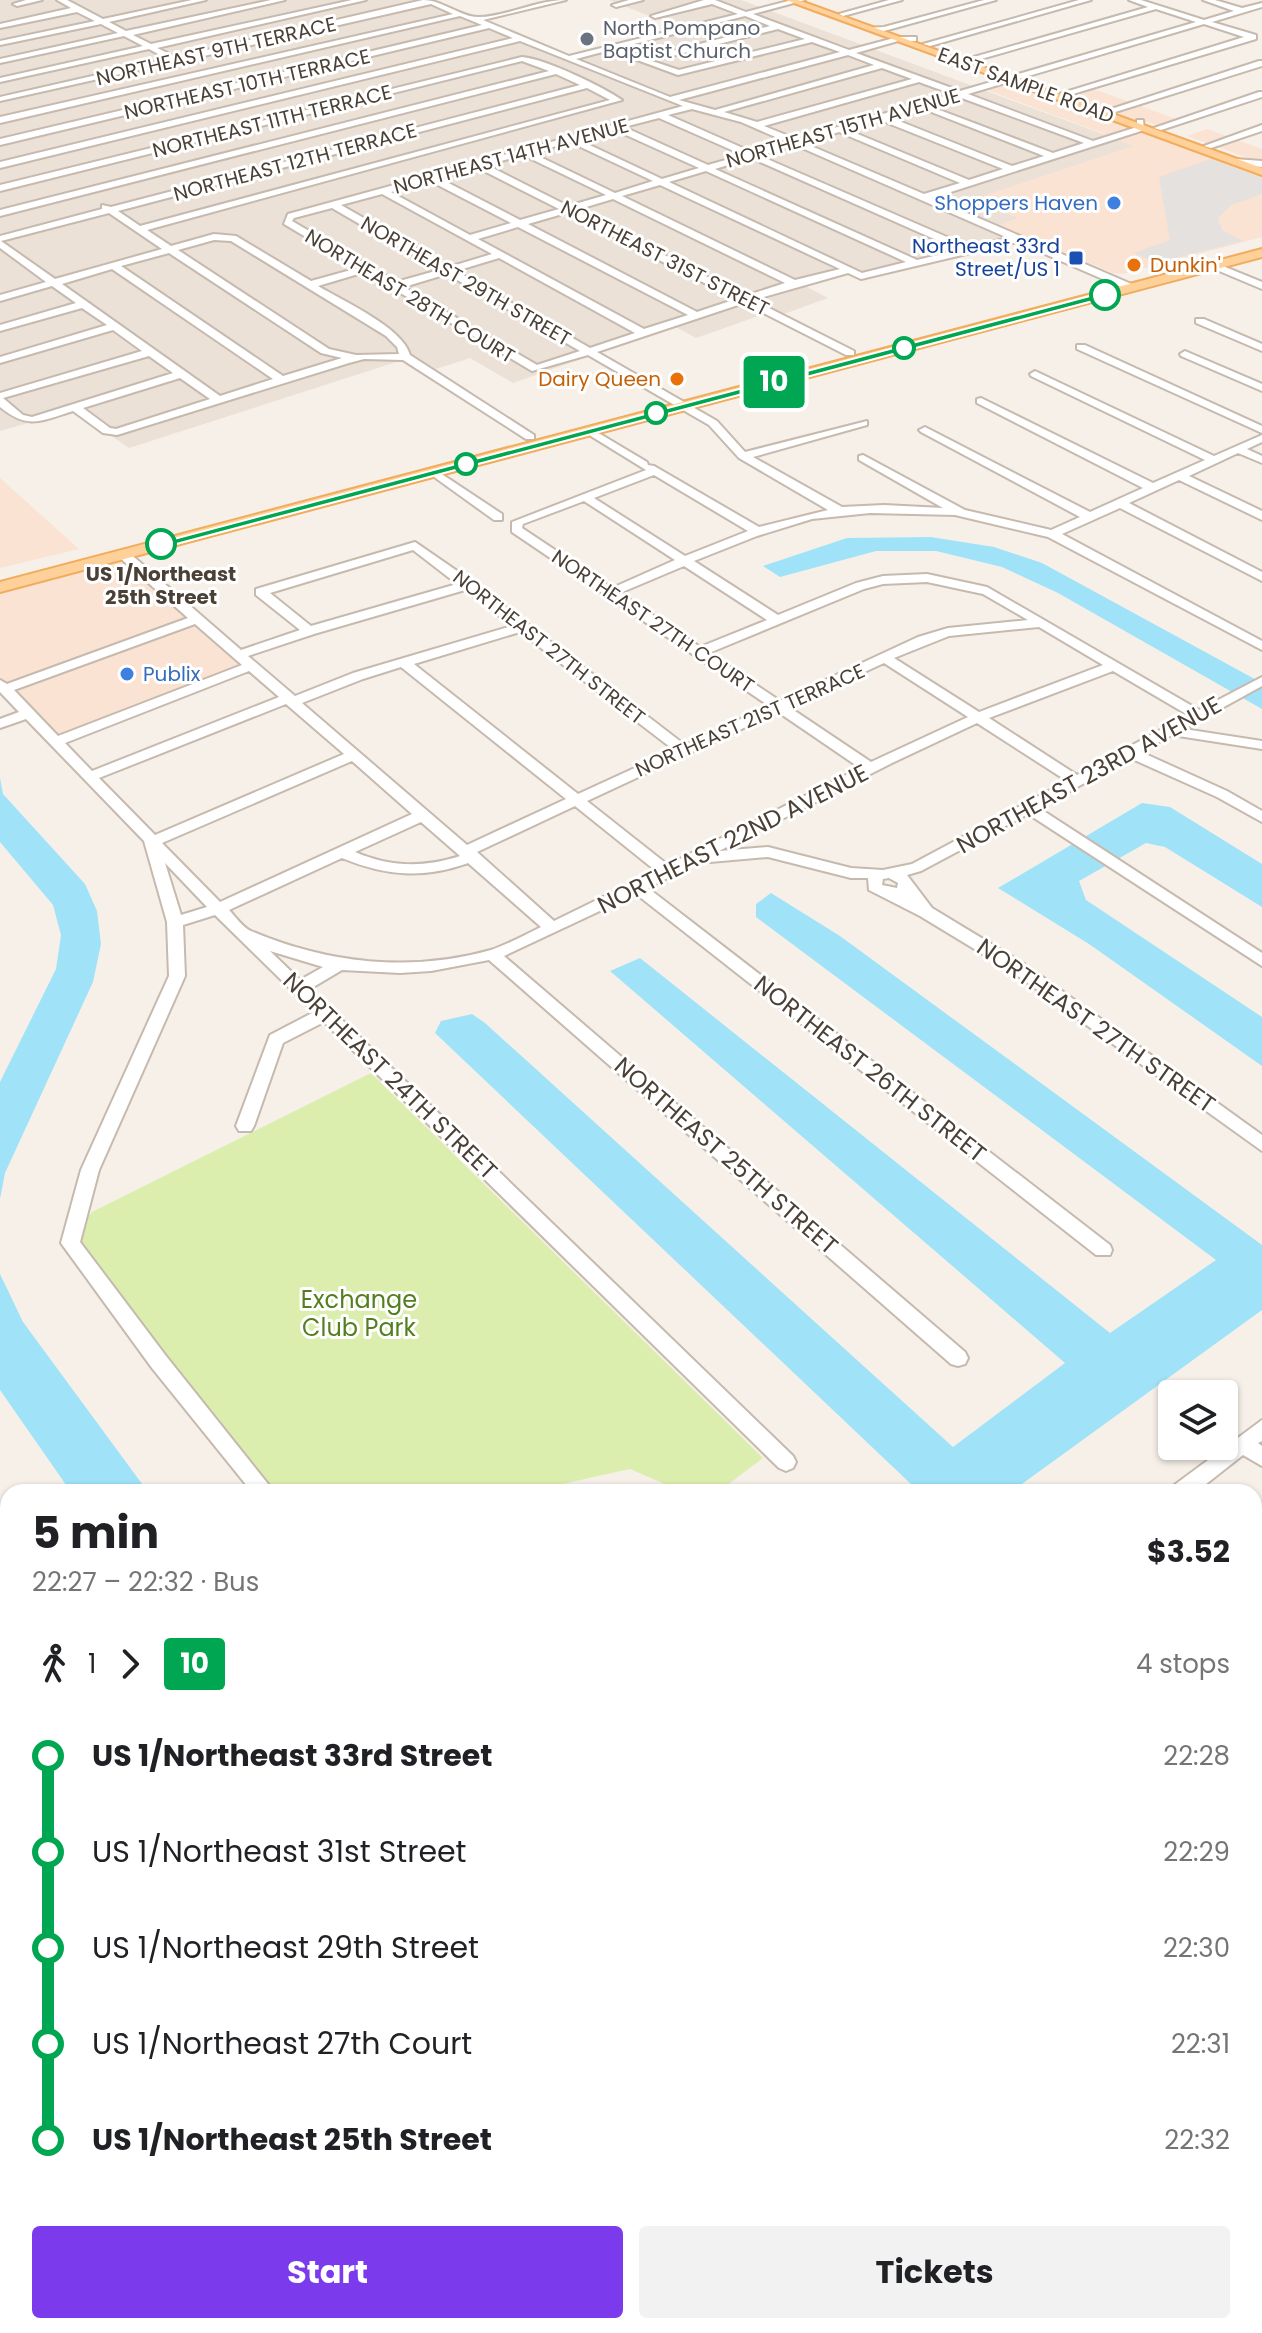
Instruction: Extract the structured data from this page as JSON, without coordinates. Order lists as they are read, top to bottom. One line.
{"streets":{"main road":["EAST SAMPLE ROAD"],"street":["NORTHEAST 9TH TERRACE","NORTHEAST 10TH TERRACE","NORTHEAST 11TH TERRACE","NORTHEAST 15TH AVENUE","NORTHEAST 14TH AVENUE","NORTHEAST 12TH TERRACE","NORTHEAST 31ST STREET","NORTHEAST 29TH STREET","NORTHEAST 28TH COURT","NORTHEAST 27TH COURT","NORTHEAST 27TH STREET","NORTHEAST 21ST TERRACE","NORTHEAST 23RD AVENUE","NORTHEAST 22ND AVENUE","NORTHEAST 26TH STREET","NORTHEAST 24TH STREET","NORTHEAST 25TH STREET"]},"crossings":[["EAST SAMPLE ROAD","NORTHEAST 15TH AVENUE"],["NORTHEAST 15TH AVENUE","NORTHEAST 31ST STREET"],["NORTHEAST 14TH AVENUE","NORTHEAST 31ST STREET"],["NORTHEAST 14TH AVENUE","NORTHEAST 29TH STREET"],["NORTHEAST 14TH AVENUE","NORTHEAST 28TH COURT"],["NORTHEAST 29TH STREET","NORTHEAST 28TH COURT"],["NORTHEAST 27TH COURT","NORTHEAST 21ST TERRACE"],["NORTHEAST 27TH COURT","NORTHEAST 22ND AVENUE"],["NORTHEAST 27TH STREET","NORTHEAST 21ST TERRACE"],["NORTHEAST 27TH STREET","NORTHEAST 23RD AVENUE"],["NORTHEAST 27TH STREET","NORTHEAST 22ND AVENUE"],["NORTHEAST 22ND AVENUE","NORTHEAST 26TH STREET"],["NORTHEAST 22ND AVENUE","NORTHEAST 24TH STREET"],["NORTHEAST 22ND AVENUE","NORTHEAST 25TH STREET"]],"parks":["Exchange Club Park"],"places":{"other":["North Pompano Baptist Church","Shoppers Haven","Dunkin'","Dairy Queen","US 1/Northeast 25th Street","Publix"],"transit":["Northeast 33rd Street/US 1"]},"lines":["bus line 10"],"page":{"on_map":"10","heading":["5 min","22:27 – 22:32 · Bus","$3.52"],"legs":["1","10","4 stops"],"list":[{"name":"US 1/Northeast 33rd Street","value":"22:28"},{"name":"US 1/Northeast 31st Street","value":"22:29"},{"name":"US 1/Northeast 29th Street","value":"22:30"},{"name":"US 1/Northeast 27th Court","value":"22:31"},{"name":"US 1/Northeast 25th Street","value":"22:32"}],"buttons":["Start","Tickets"]}}
